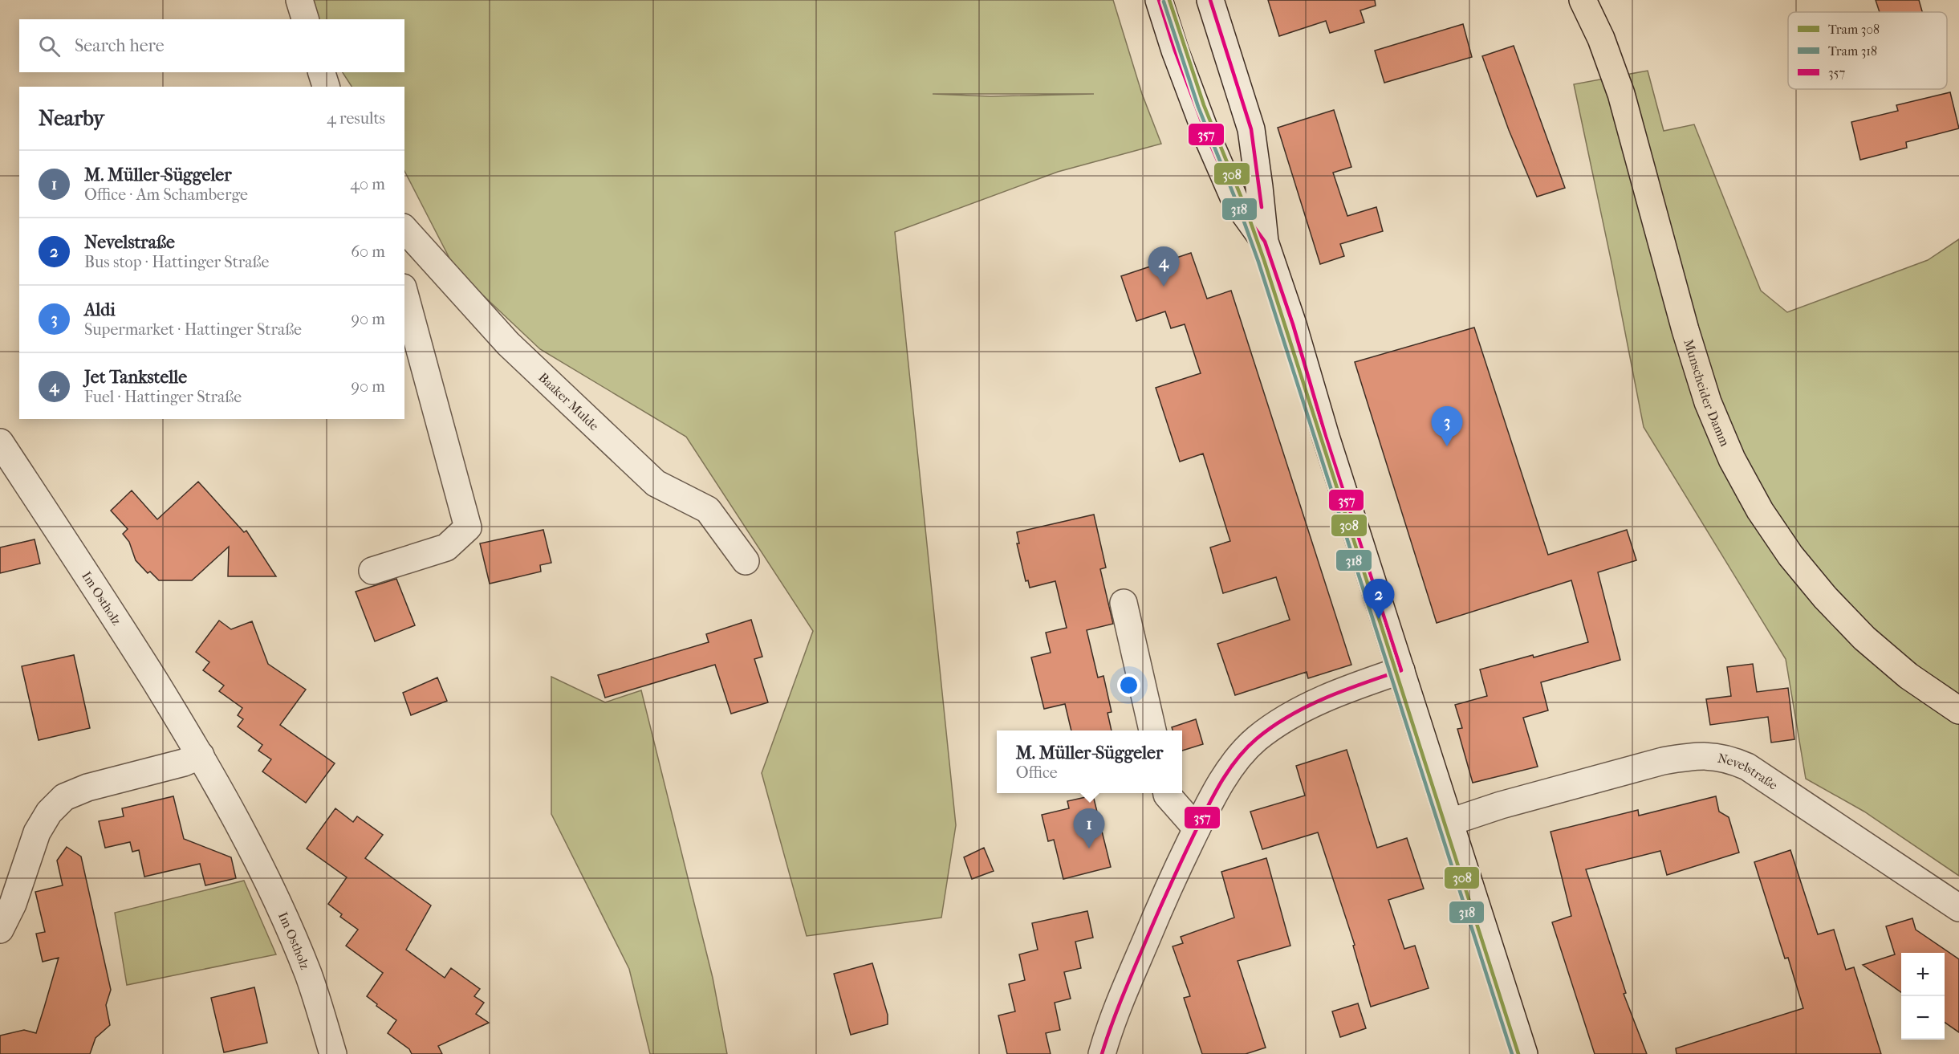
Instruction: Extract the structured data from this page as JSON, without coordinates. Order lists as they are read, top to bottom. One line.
{"streets":{"main road":["Munscheider Damm"],"street":["Baaker Mulde","Im Ostholz","Nevelstraße"]},"lines":["tram line 308","transit line 357","tram line 318"],"legend":["Tram 308","Tram 318","357"],"page":{"search":"Search here","heading":["Nearby","4 results"],"list":[{"mark":"1","name":"M. Müller-Süggeler","note":"Office · Am Schamberge","value":"40 m"},{"mark":"2","name":"Nevelstraße","note":"Bus stop · Hattinger Straße","value":"60 m"},{"mark":"3","name":"Aldi","note":"Supermarket · Hattinger Straße","value":"90 m"},{"mark":"4","name":"Jet Tankstelle","note":"Fuel · Hattinger Straße","value":"90 m"}],"pins":["4","3","2","1"],"popup":["M. Müller-Süggeler","Office"],"map_buttons":["+","−"]}}
